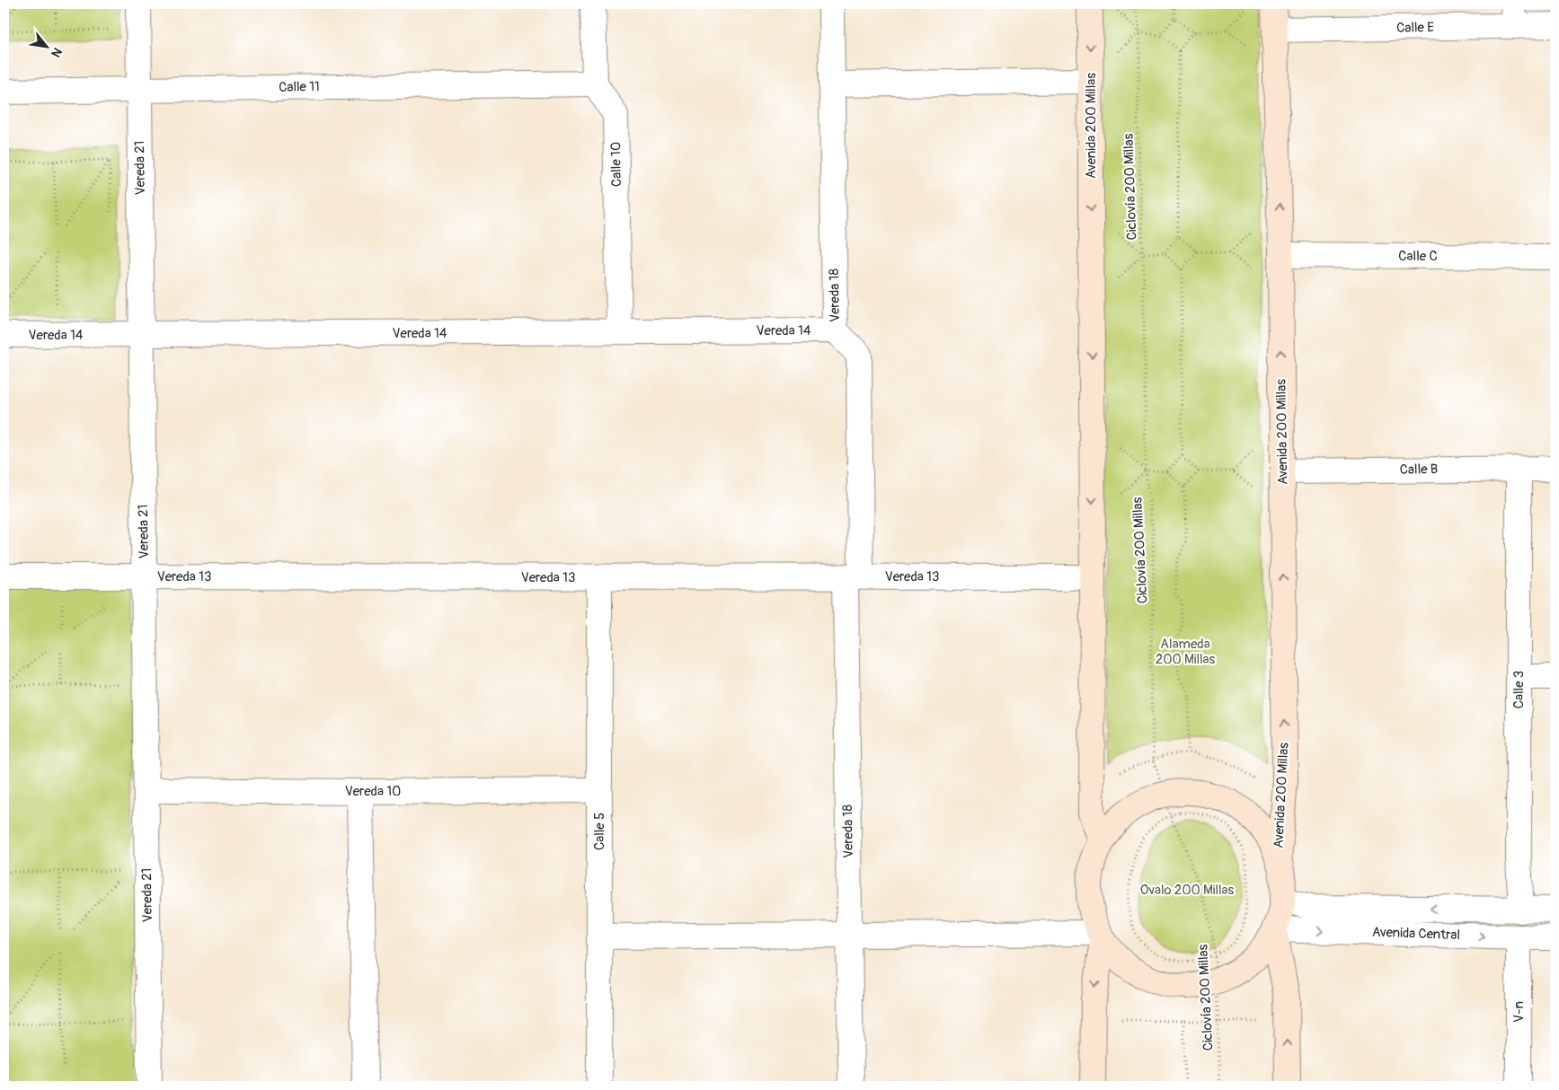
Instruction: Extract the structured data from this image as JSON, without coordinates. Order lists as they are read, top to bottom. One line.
{"streets":{"main road":["Avenida 200 Millas"],"street":["Calle E","Calle 11","Calle 10","Vereda 21","Calle C","Vereda 18","Vereda 14","Calle B","Vereda 13","Calle 3","Vereda 10","Calle 5","Avenida Central","V-n"],"path":["Ciclovía 200 Millas"]},"crossings":[["Calle E","Avenida 200 Millas"],["Calle 11","Calle 10"],["Calle 11","Vereda 21"],["Avenida 200 Millas","Calle C"],["Avenida 200 Millas","Calle B"],["Avenida 200 Millas","Vereda 13"],["Calle 10","Vereda 14"],["Vereda 21","Vereda 14"],["Vereda 21","Vereda 13"],["Vereda 21","Vereda 10"],["Vereda 18","Vereda 14"],["Vereda 18","Vereda 13"],["Calle B","Calle 3"],["Vereda 13","Calle 5"],["Calle 3","Avenida Central"],["Vereda 10","Calle 5"],["Avenida Central","V-n"]],"parks":["Alameda 200 Millas","Ovalo 200 Millas"],"north":"bottom right"}
